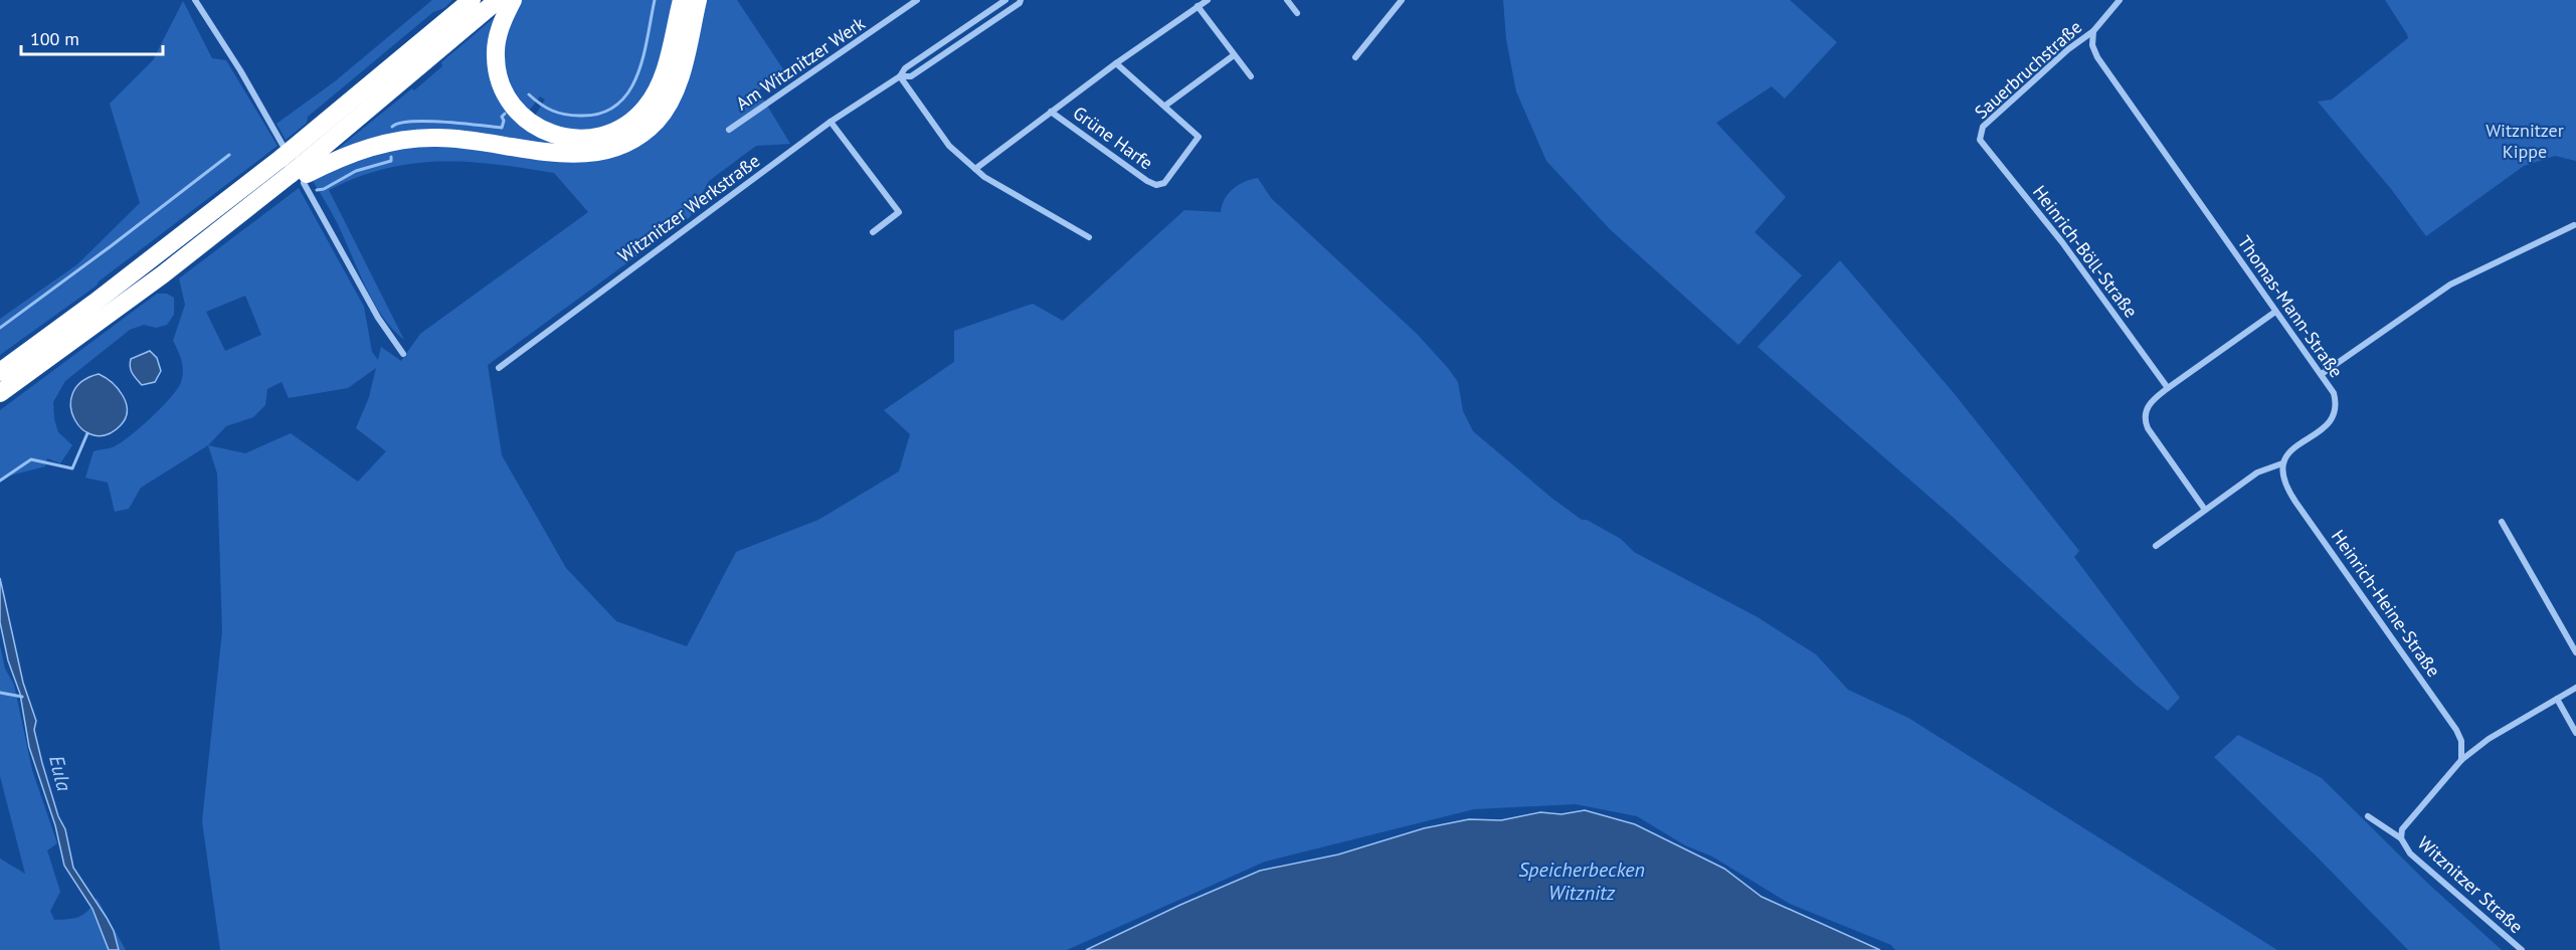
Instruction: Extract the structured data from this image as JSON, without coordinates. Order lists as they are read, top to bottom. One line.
{"streets":{"street":["Am Witznitzer Werk","Sauerbruchstraße","Grüne Harfe","Witznitzer Werkstraße","Heinrich-Böll-Straße","Thomas-Mann-Straße","Heinrich-Heine-Straße","Witznitzer Straße"]},"crossings":[["Sauerbruchstraße","Heinrich-Böll-Straße"],["Sauerbruchstraße","Thomas-Mann-Straße"],["Thomas-Mann-Straße","Heinrich-Heine-Straße"],["Heinrich-Heine-Straße","Witznitzer Straße"]],"water":["Eula","Speicherbecken Witznitz"],"parks":["Witznitzer Kippe"],"scale_bar":"100 m"}
